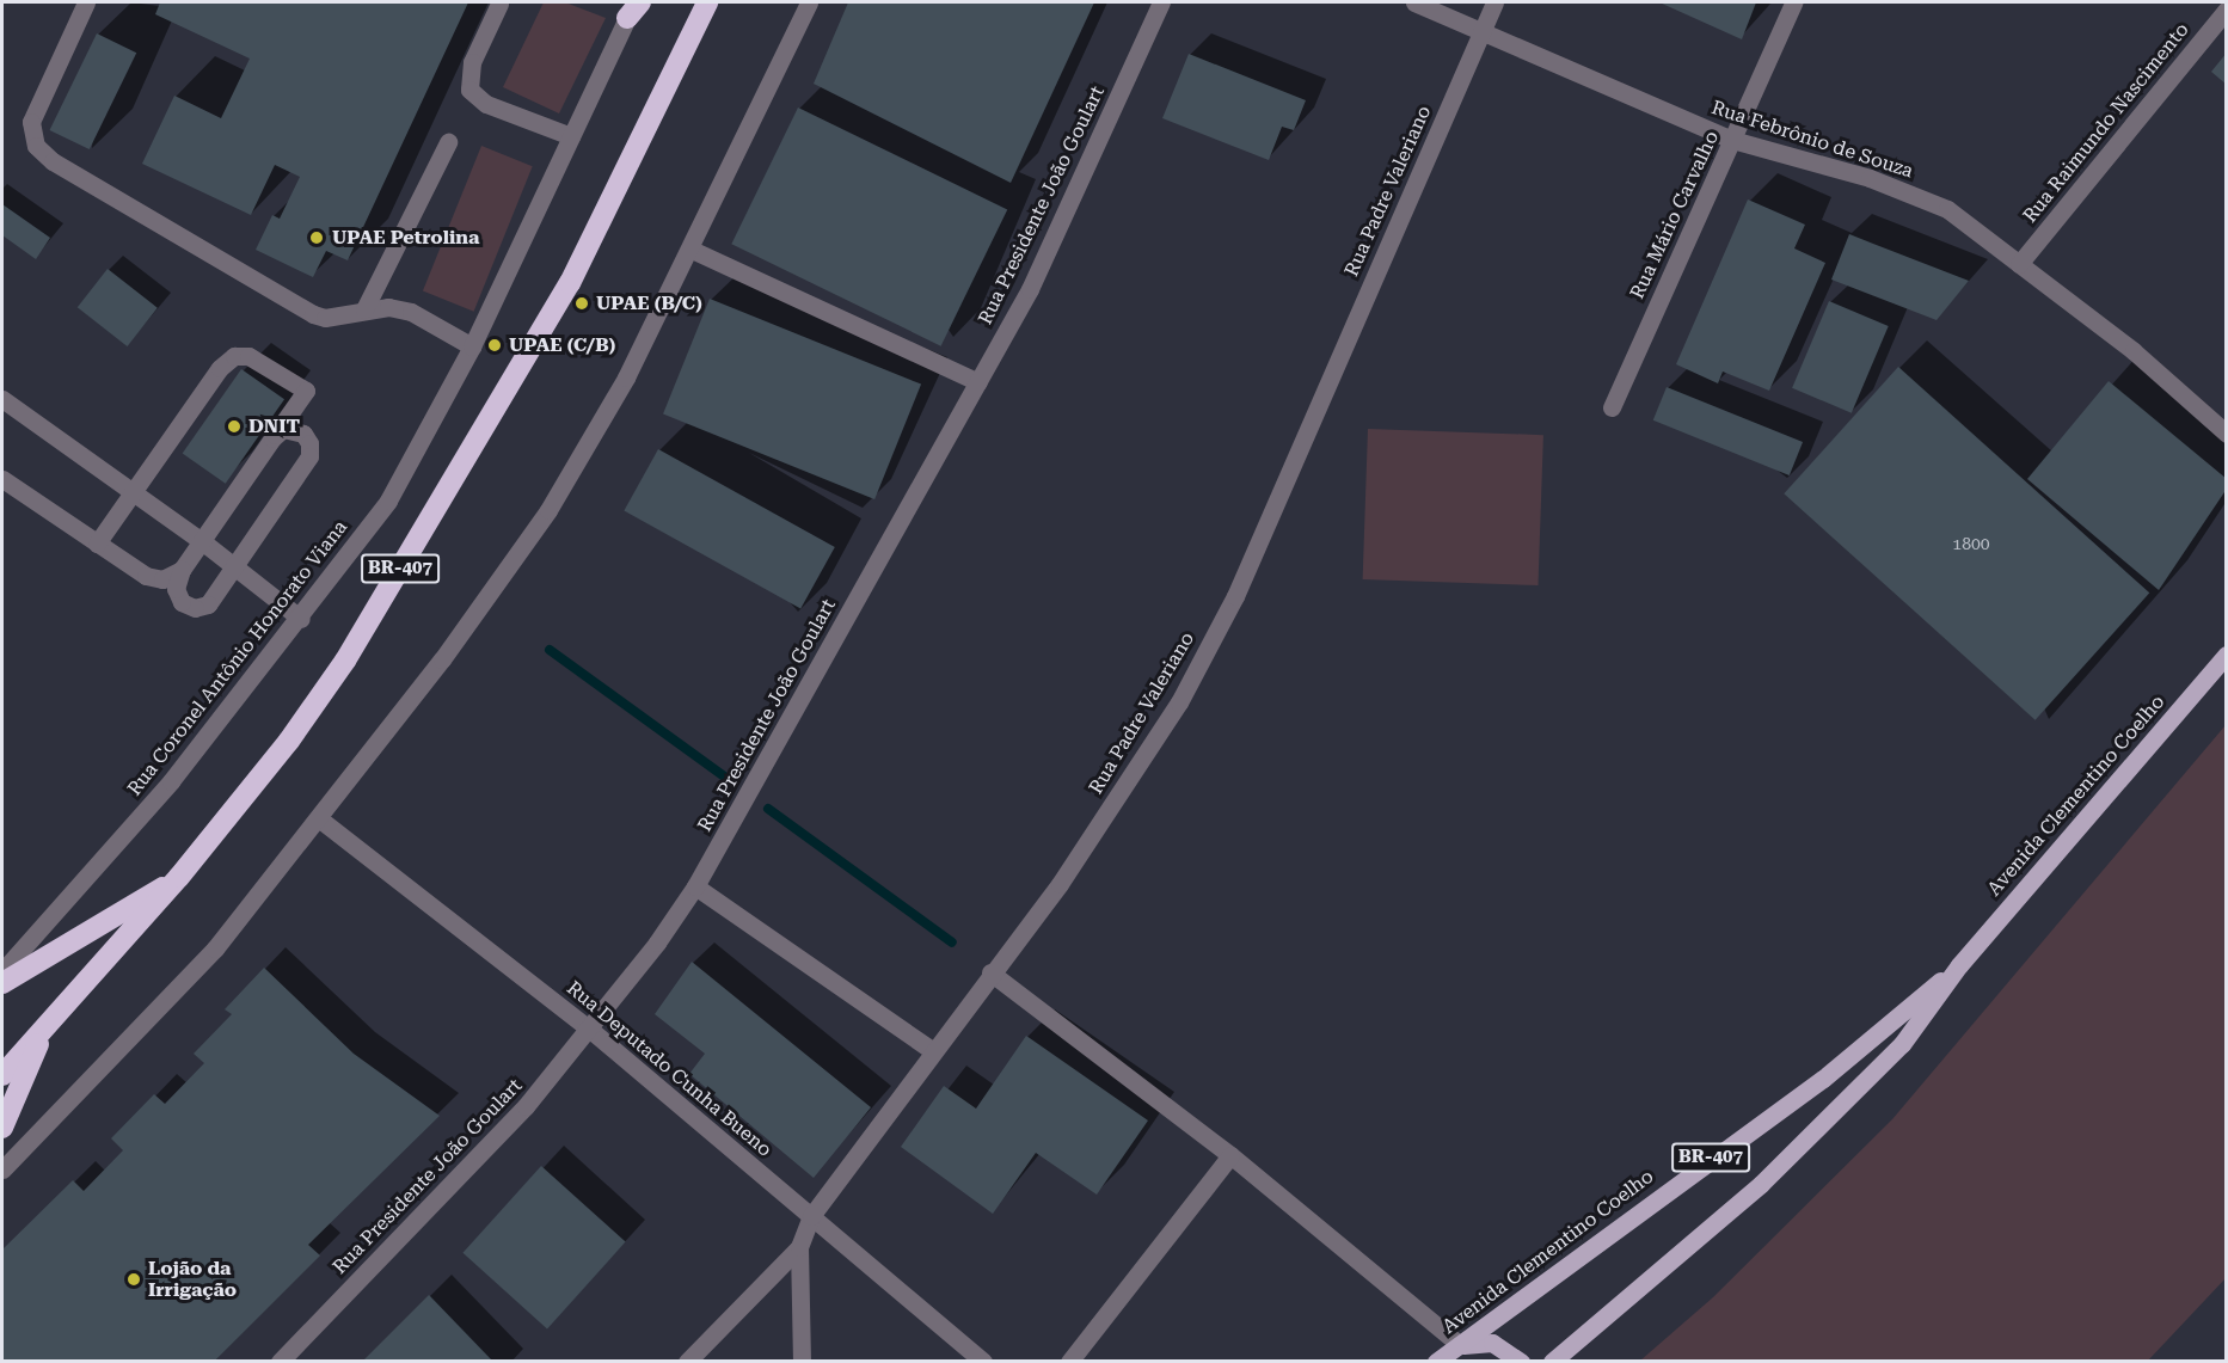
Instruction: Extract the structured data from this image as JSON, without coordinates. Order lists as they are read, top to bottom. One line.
{"streets":{"highway":["BR-407"],"main road":["Avenida Clementino Coelho"],"street":["Rua Raimundo Nascimento","Rua Febrônio de Souza","Rua Padre Valeriano","Rua Presidente João Goulart","Rua Mário Carvalho","Rua Coronel Antônio Honorato Viana","Rua Deputado Cunha Bueno"]},"crossings":[["Rua Raimundo Nascimento","Rua Febrônio de Souza"],["Rua Febrônio de Souza","Rua Padre Valeriano"],["Rua Febrônio de Souza","Rua Mário Carvalho"],["Rua Padre Valeriano","Rua Deputado Cunha Bueno"],["Rua Presidente João Goulart","Rua Deputado Cunha Bueno"]],"places":["UPAE Petrolina","UPAE (B/C)","UPAE (C/B)","DNIT","Lojão da Irrigação"],"house_numbers":["1800"]}
